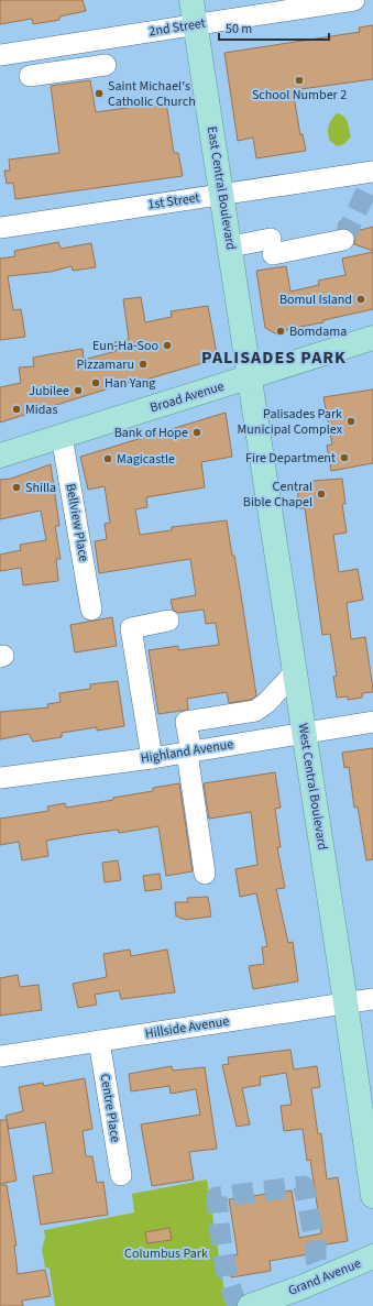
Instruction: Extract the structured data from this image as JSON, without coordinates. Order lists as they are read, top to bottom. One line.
{"streets":{"main road":["East Central Boulevard","Broad Avenue","West Central Boulevard","Grand Avenue"],"street":["2nd Street","1st Street","Bellview Place","Highland Avenue","Hillside Avenue","Centre Place"]},"crossings":[["2nd Street","East Central Boulevard"],["East Central Boulevard","1st Street"],["East Central Boulevard","Broad Avenue"],["East Central Boulevard","West Central Boulevard"],["Broad Avenue","Bellview Place"],["Broad Avenue","West Central Boulevard"],["Highland Avenue","West Central Boulevard"],["West Central Boulevard","Hillside Avenue"],["Hillside Avenue","Centre Place"]],"districts":["PALISADES PARK"],"parks":["Columbus Park"],"places":["School Number 2","Saint Michael's Catholic Church","Bomul Island","Bomdama","Eun-Ha-Soo","Pizzamaru","Han Yang","Jubilee","Midas","Palisades Park Municipal Complex","Bank of Hope","Fire Department","Magicastle","Shilla","Central Bible Chapel"],"scale_bar":"50 m"}
